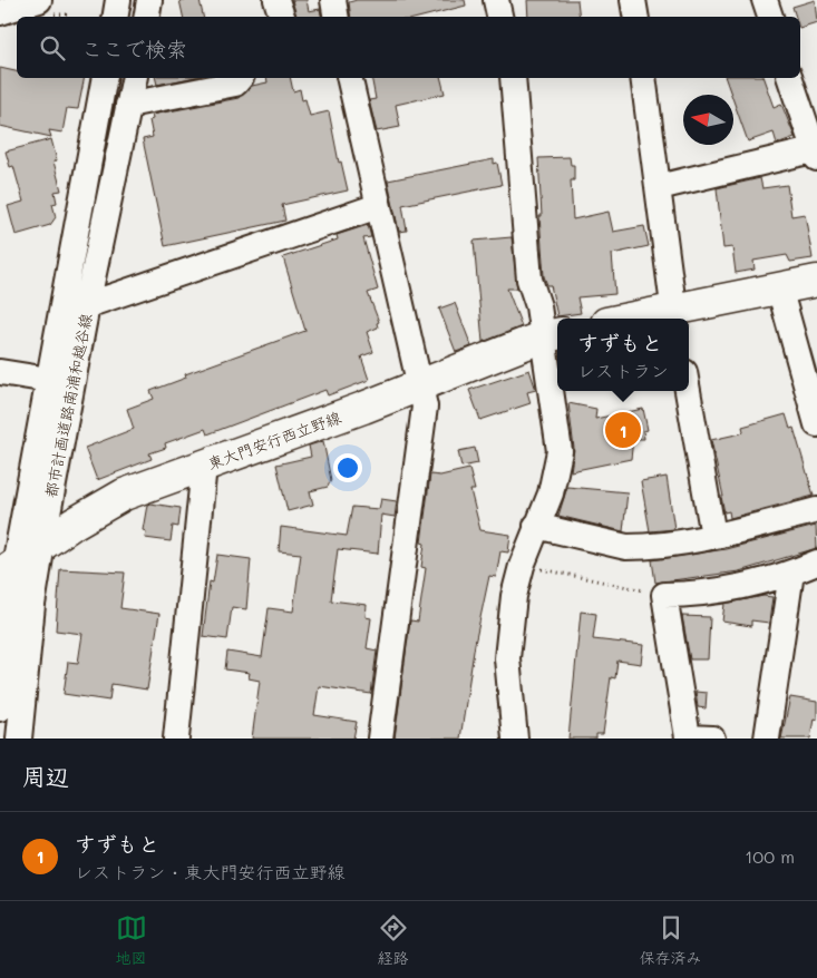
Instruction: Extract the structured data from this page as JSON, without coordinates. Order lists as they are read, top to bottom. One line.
{"streets":{"main road":["東大門安行西立野線"],"street":["都市計画道路南浦和越谷線"]},"crossings":[["都市計画道路南浦和越谷線","東大門安行西立野線"]],"north":"left","page":{"search":"ここで検索","popup":["すずもと","レストラン"],"pins":"1","heading":"周辺","list":[{"mark":"1","name":"すずもと","note":"レストラン · 東大門安行西立野線","value":"100 m"}],"nav":["地図","経路","保存済み"]}}
